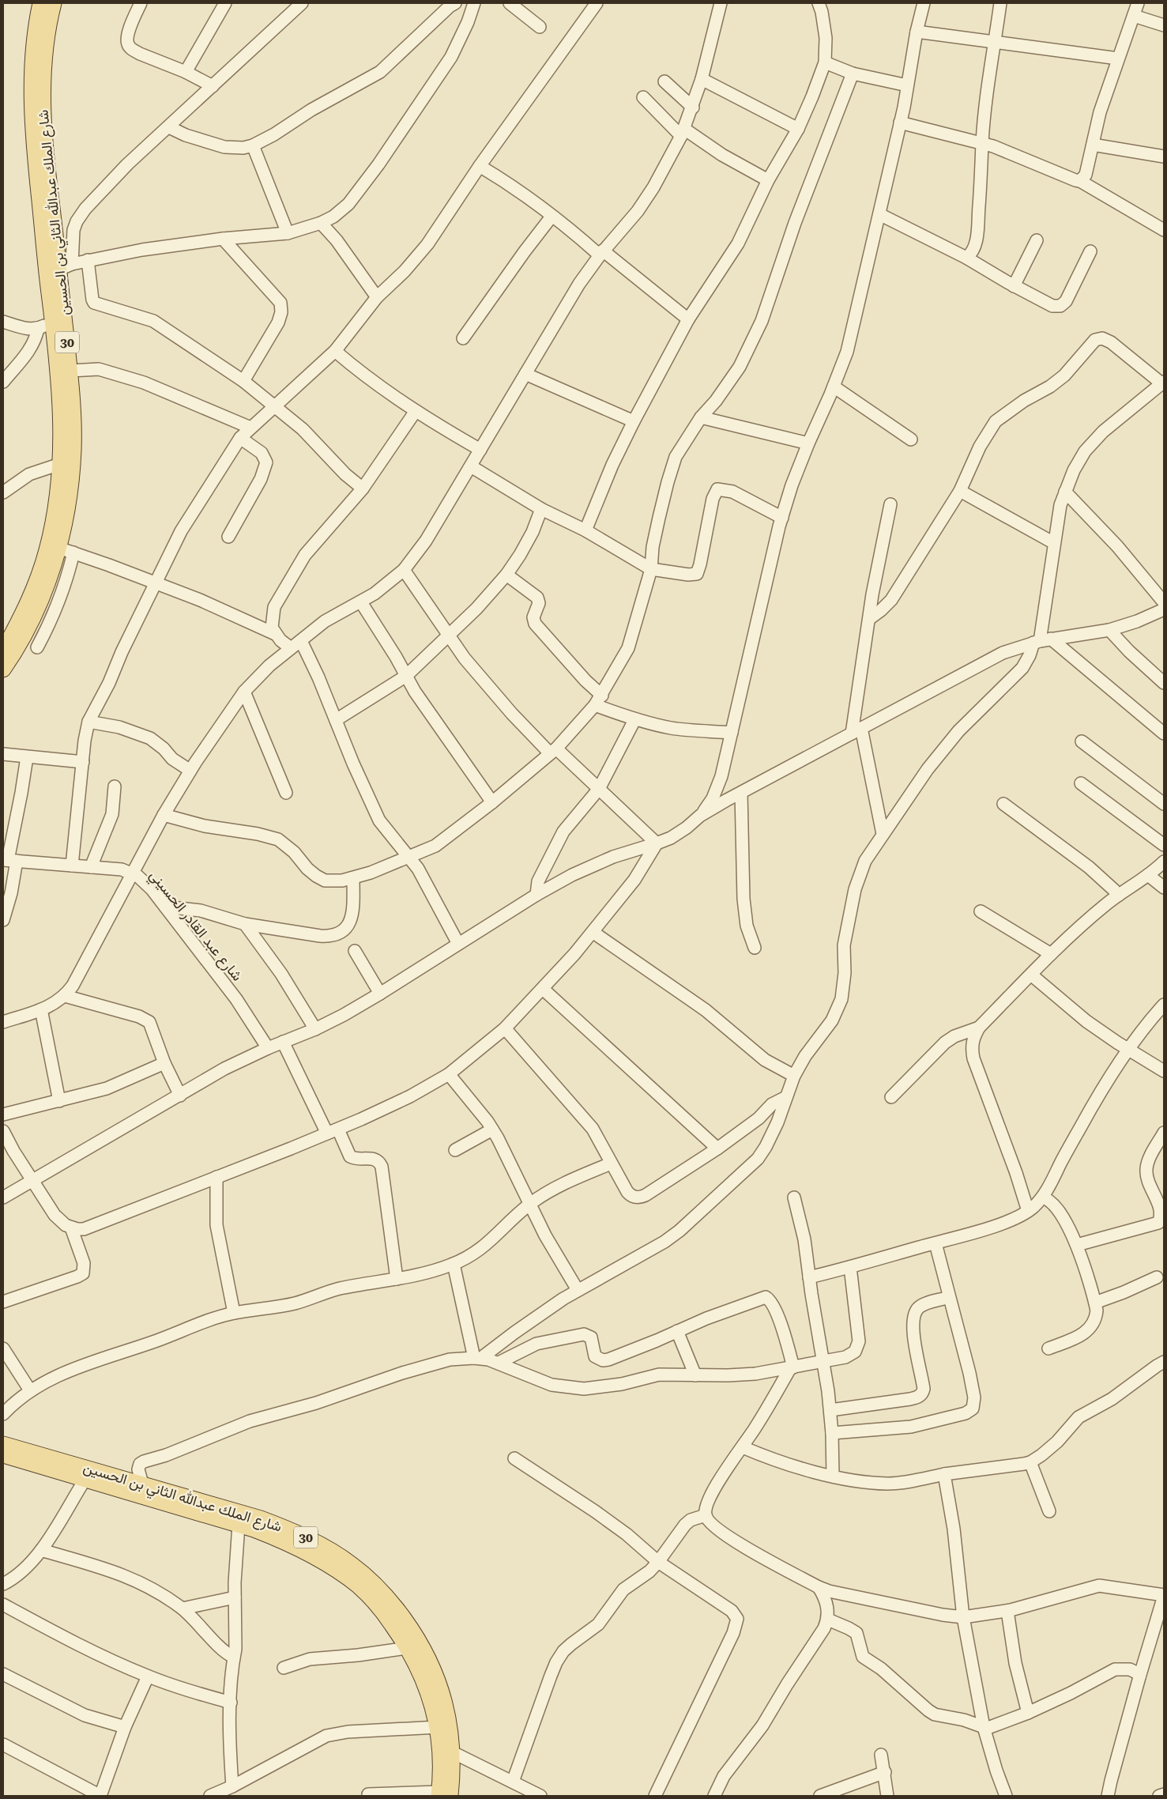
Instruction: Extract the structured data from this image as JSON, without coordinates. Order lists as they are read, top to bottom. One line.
{"streets":{"main road":["شارع الملك عبدالله الثاني بن الحسين","30"],"street":["شارع عبد القادر الحسيني"]}}
